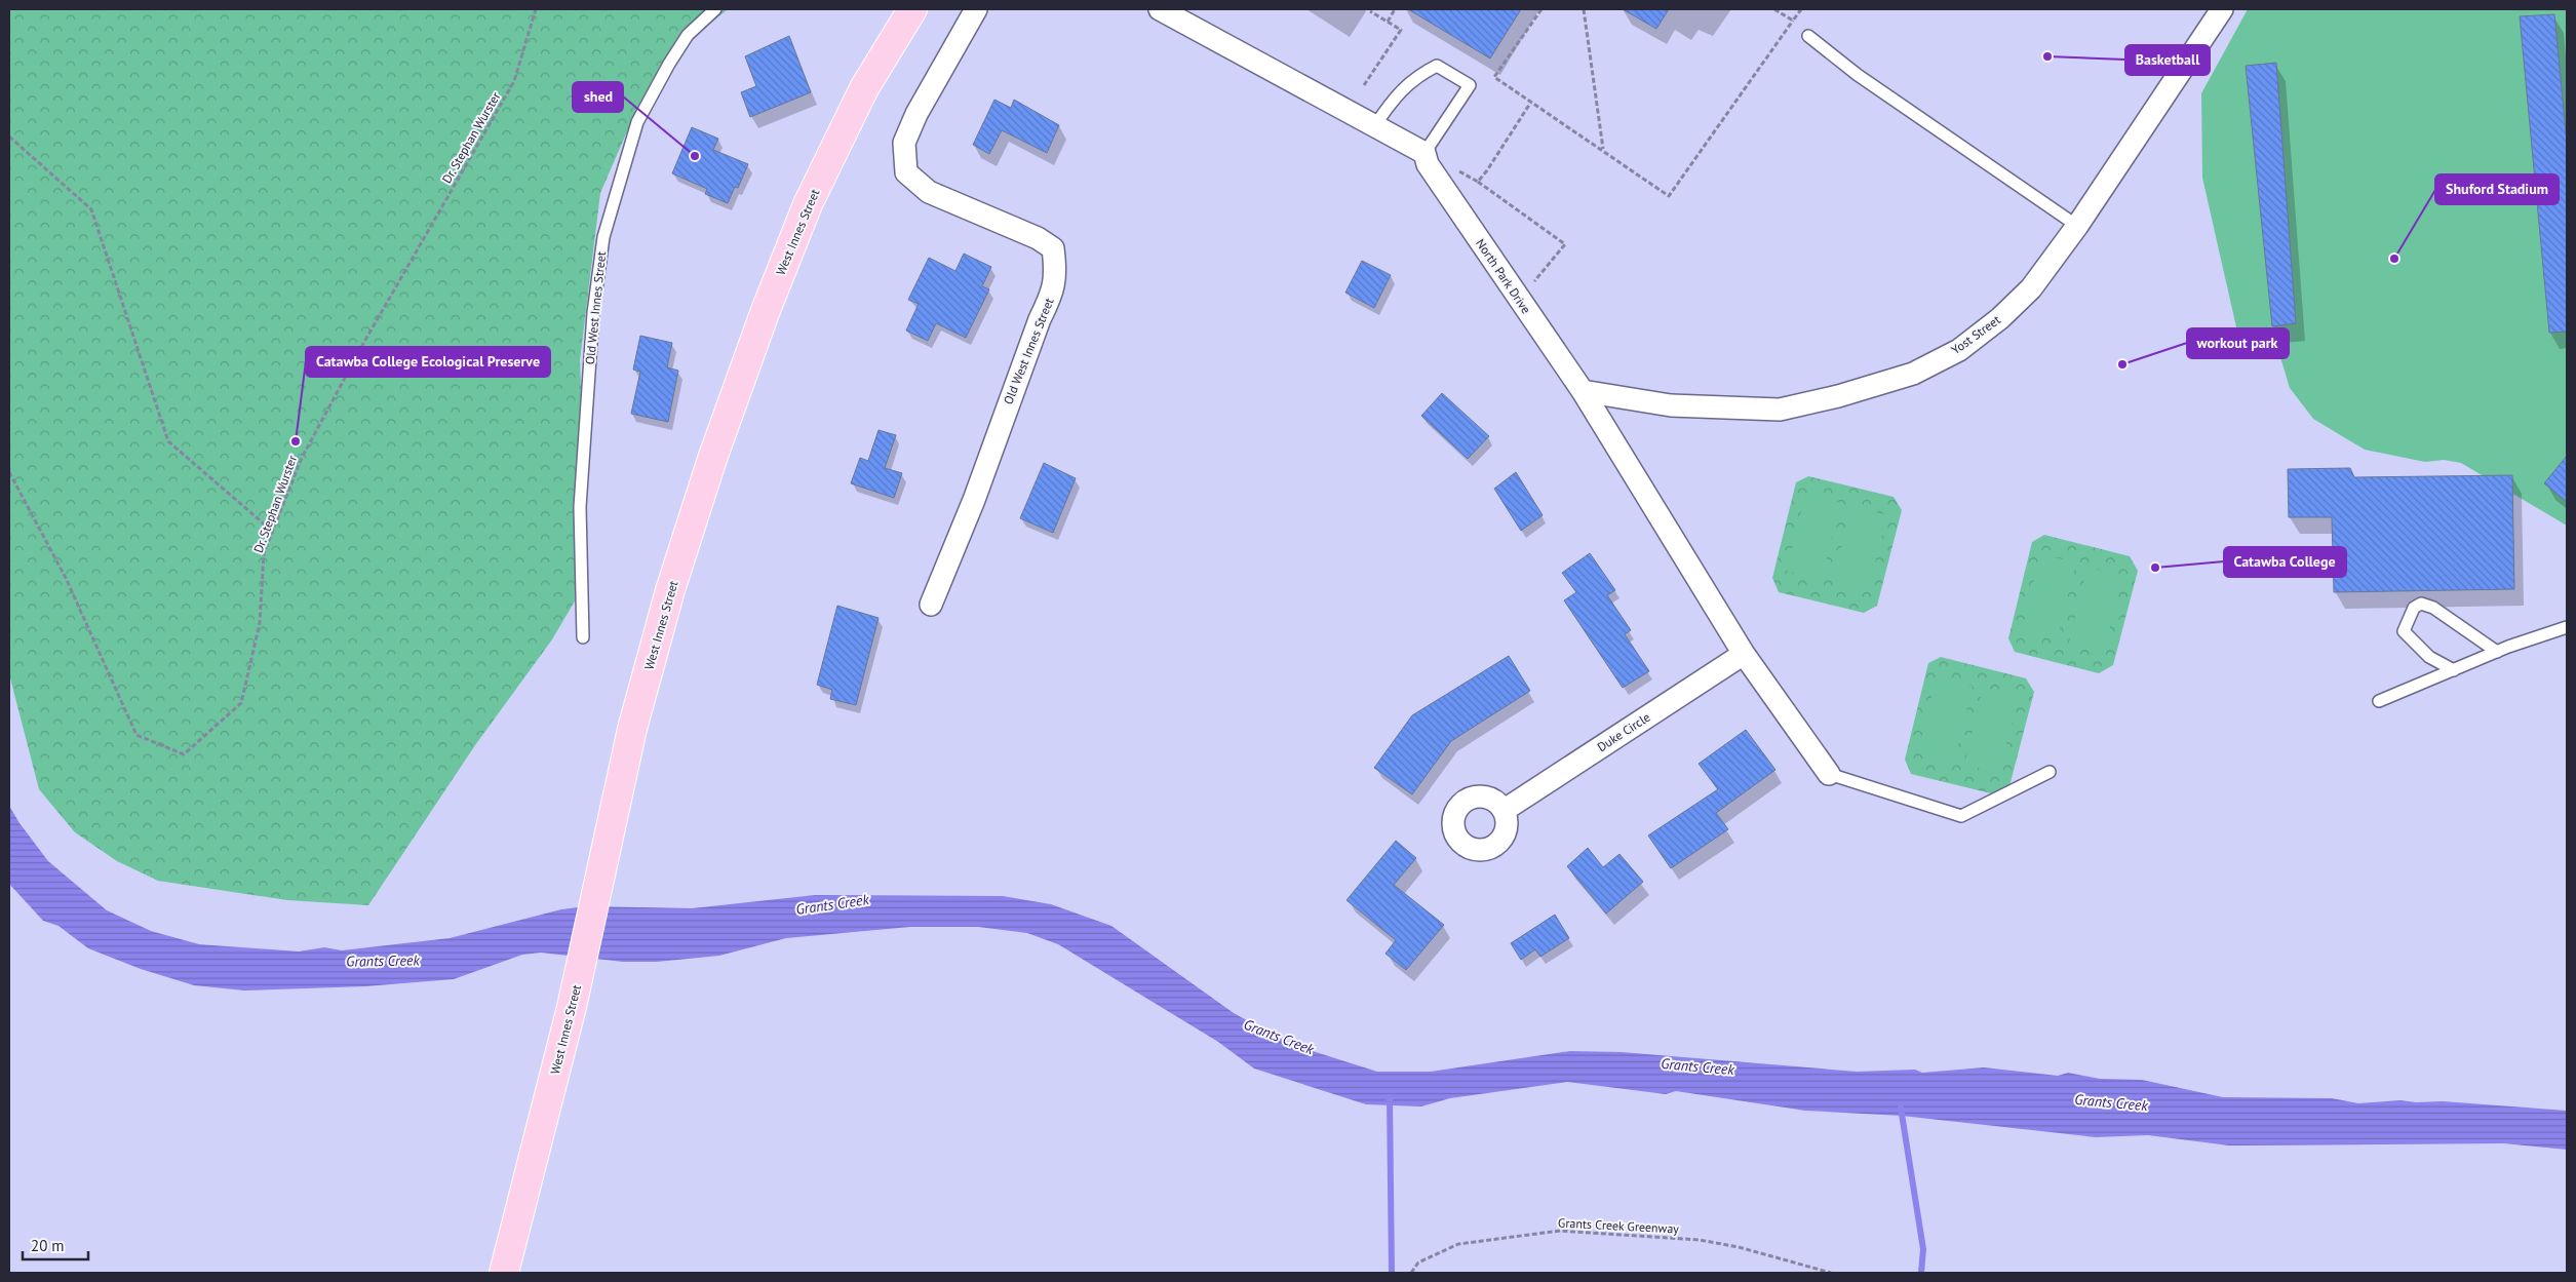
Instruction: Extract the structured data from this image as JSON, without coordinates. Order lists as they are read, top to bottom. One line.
{"streets":{"main road":["West Innes Street"],"street":["North Park Drive","Old West Innes Street","Yost Street","Duke Circle"],"path":["Dr. Stephan Wurster","Grants Creek Greenway"]},"crossings":[["North Park Drive","Yost Street"],["North Park Drive","Duke Circle"]],"water":["Grants Creek"],"places":["Basketball","shed","Shuford Stadium","workout park","Catawba College Ecological Preserve","Catawba College"],"scale_bar":"20 m"}
